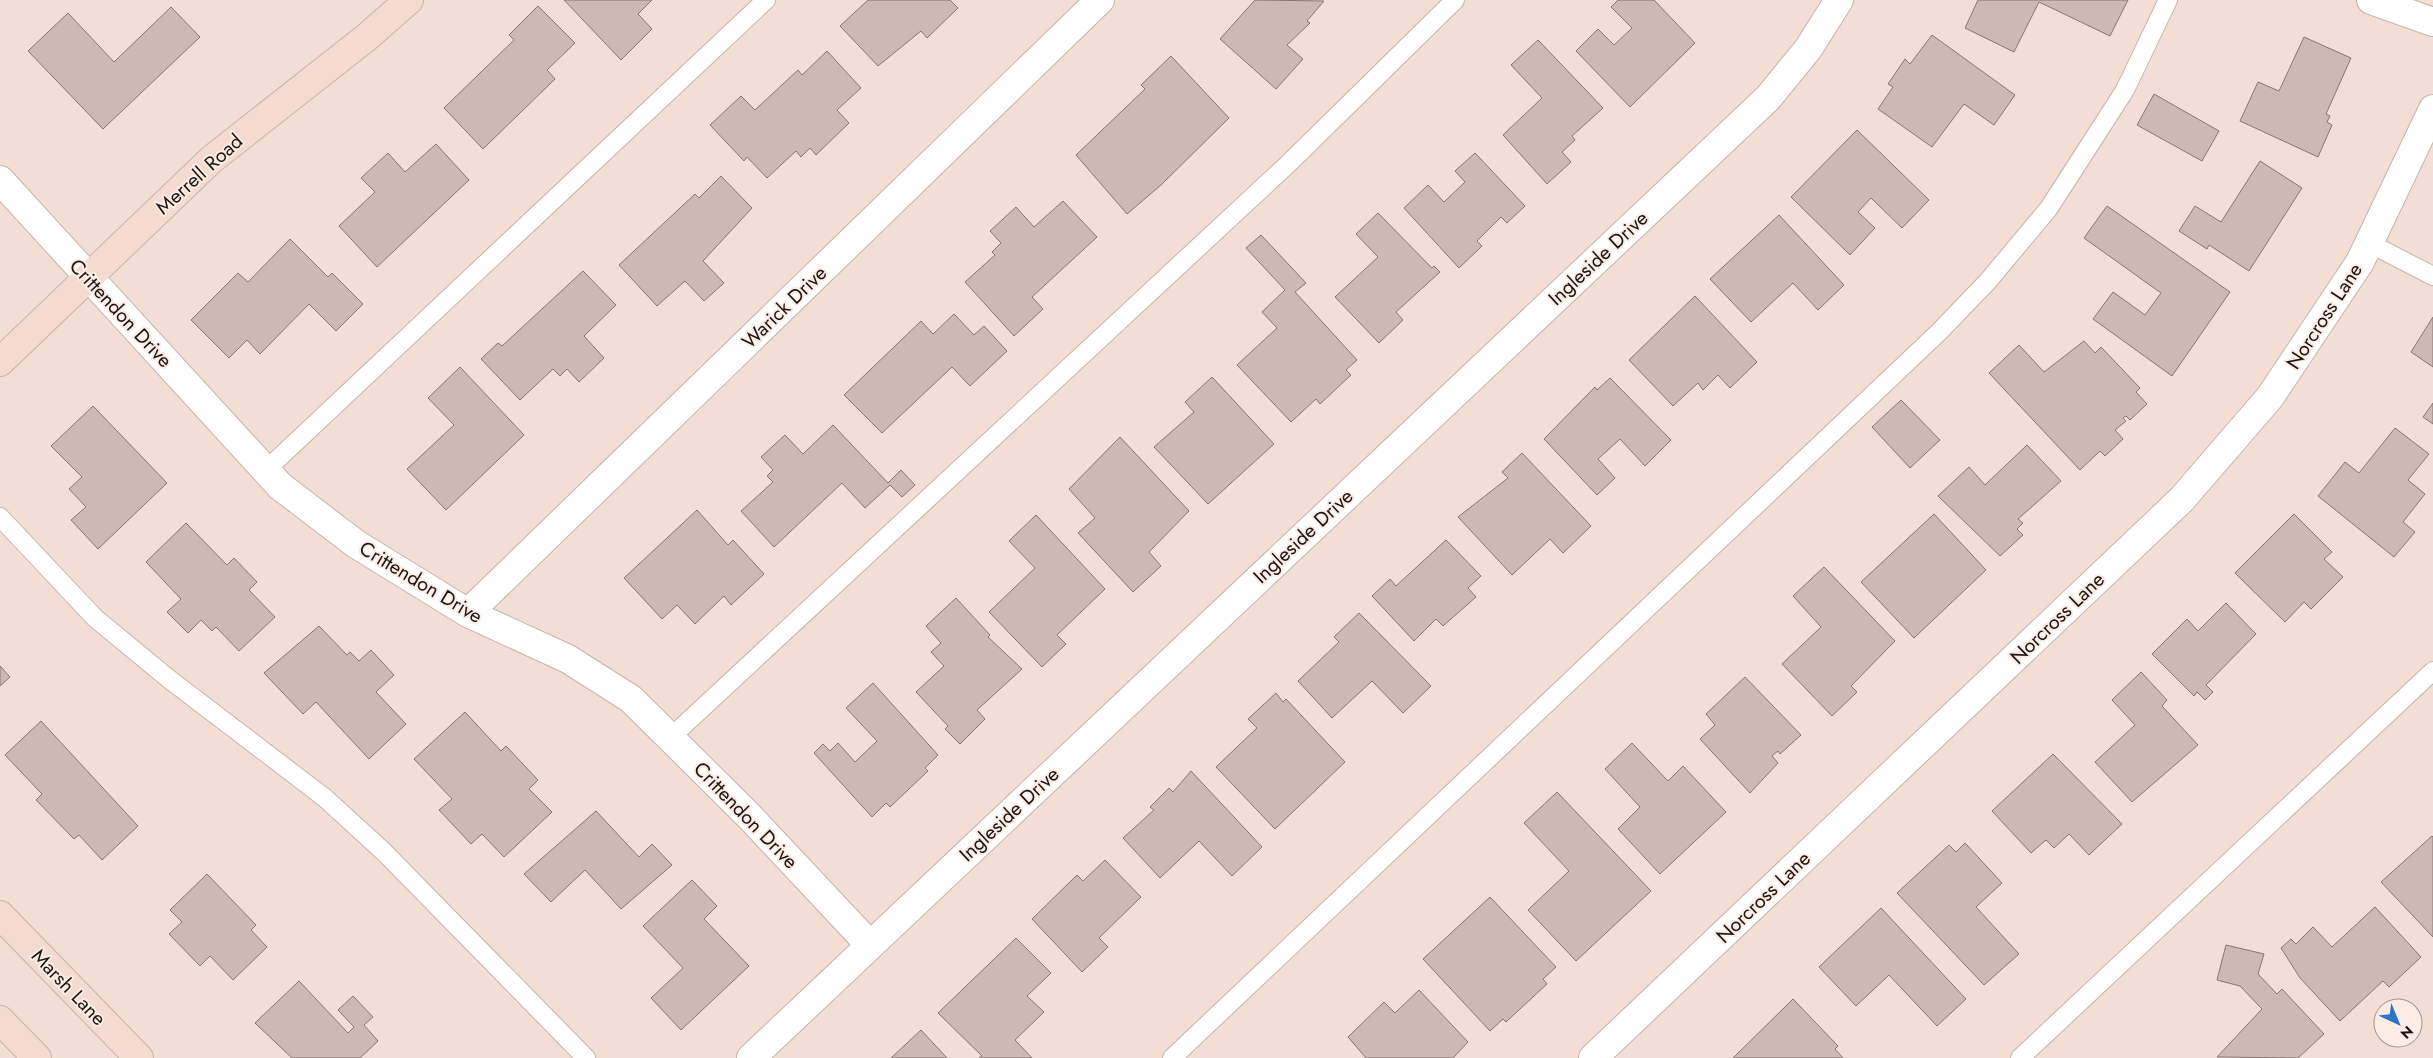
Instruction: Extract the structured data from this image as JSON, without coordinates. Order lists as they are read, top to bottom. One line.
{"streets":{"street":["Merrell Road","Ingleside Drive","Warick Drive","Crittendon Drive","Norcross Lane","Marsh Lane"]},"crossings":[["Merrell Road","Crittendon Drive"],["Ingleside Drive","Crittendon Drive"],["Warick Drive","Crittendon Drive"]],"north":"bottom right"}
